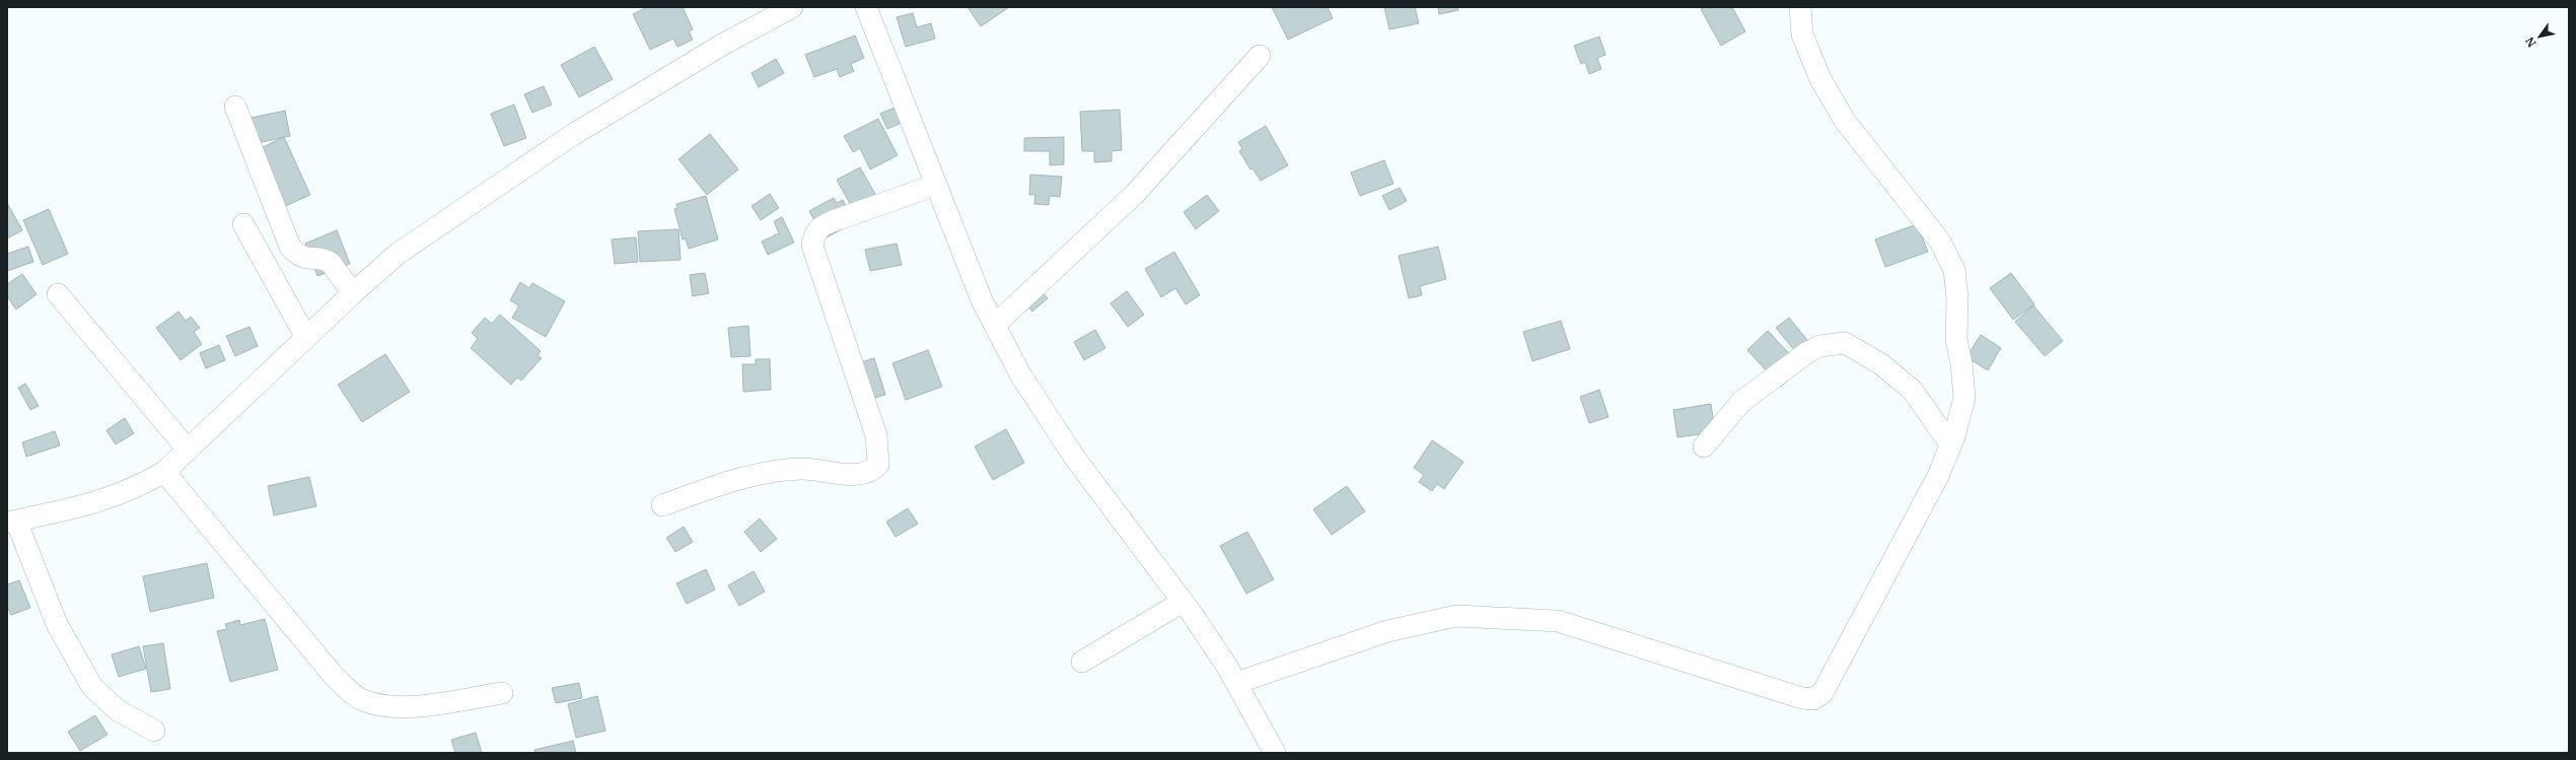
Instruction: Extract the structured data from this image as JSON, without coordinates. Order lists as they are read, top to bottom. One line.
{"north":"bottom left"}
